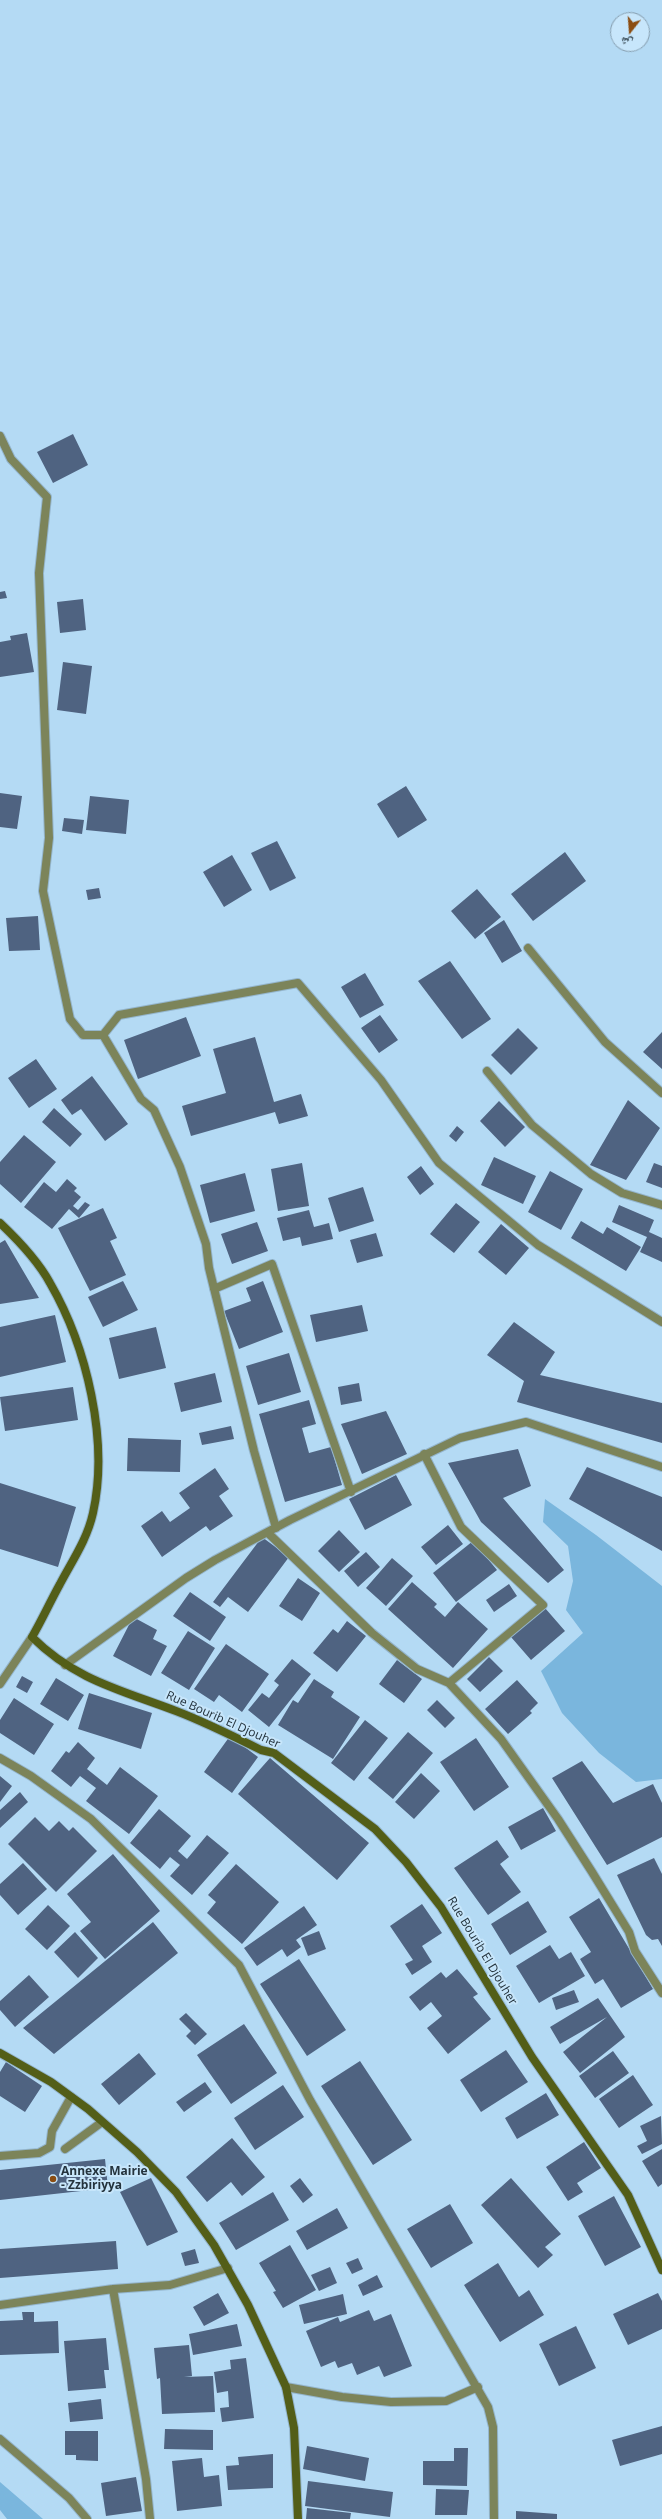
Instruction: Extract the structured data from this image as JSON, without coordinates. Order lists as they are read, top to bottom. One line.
{"streets":{"main road":["Rue Bourib El Djouher"]},"places":["Annexe Mairie - Zzbiriyya"],"north":"bottom"}
